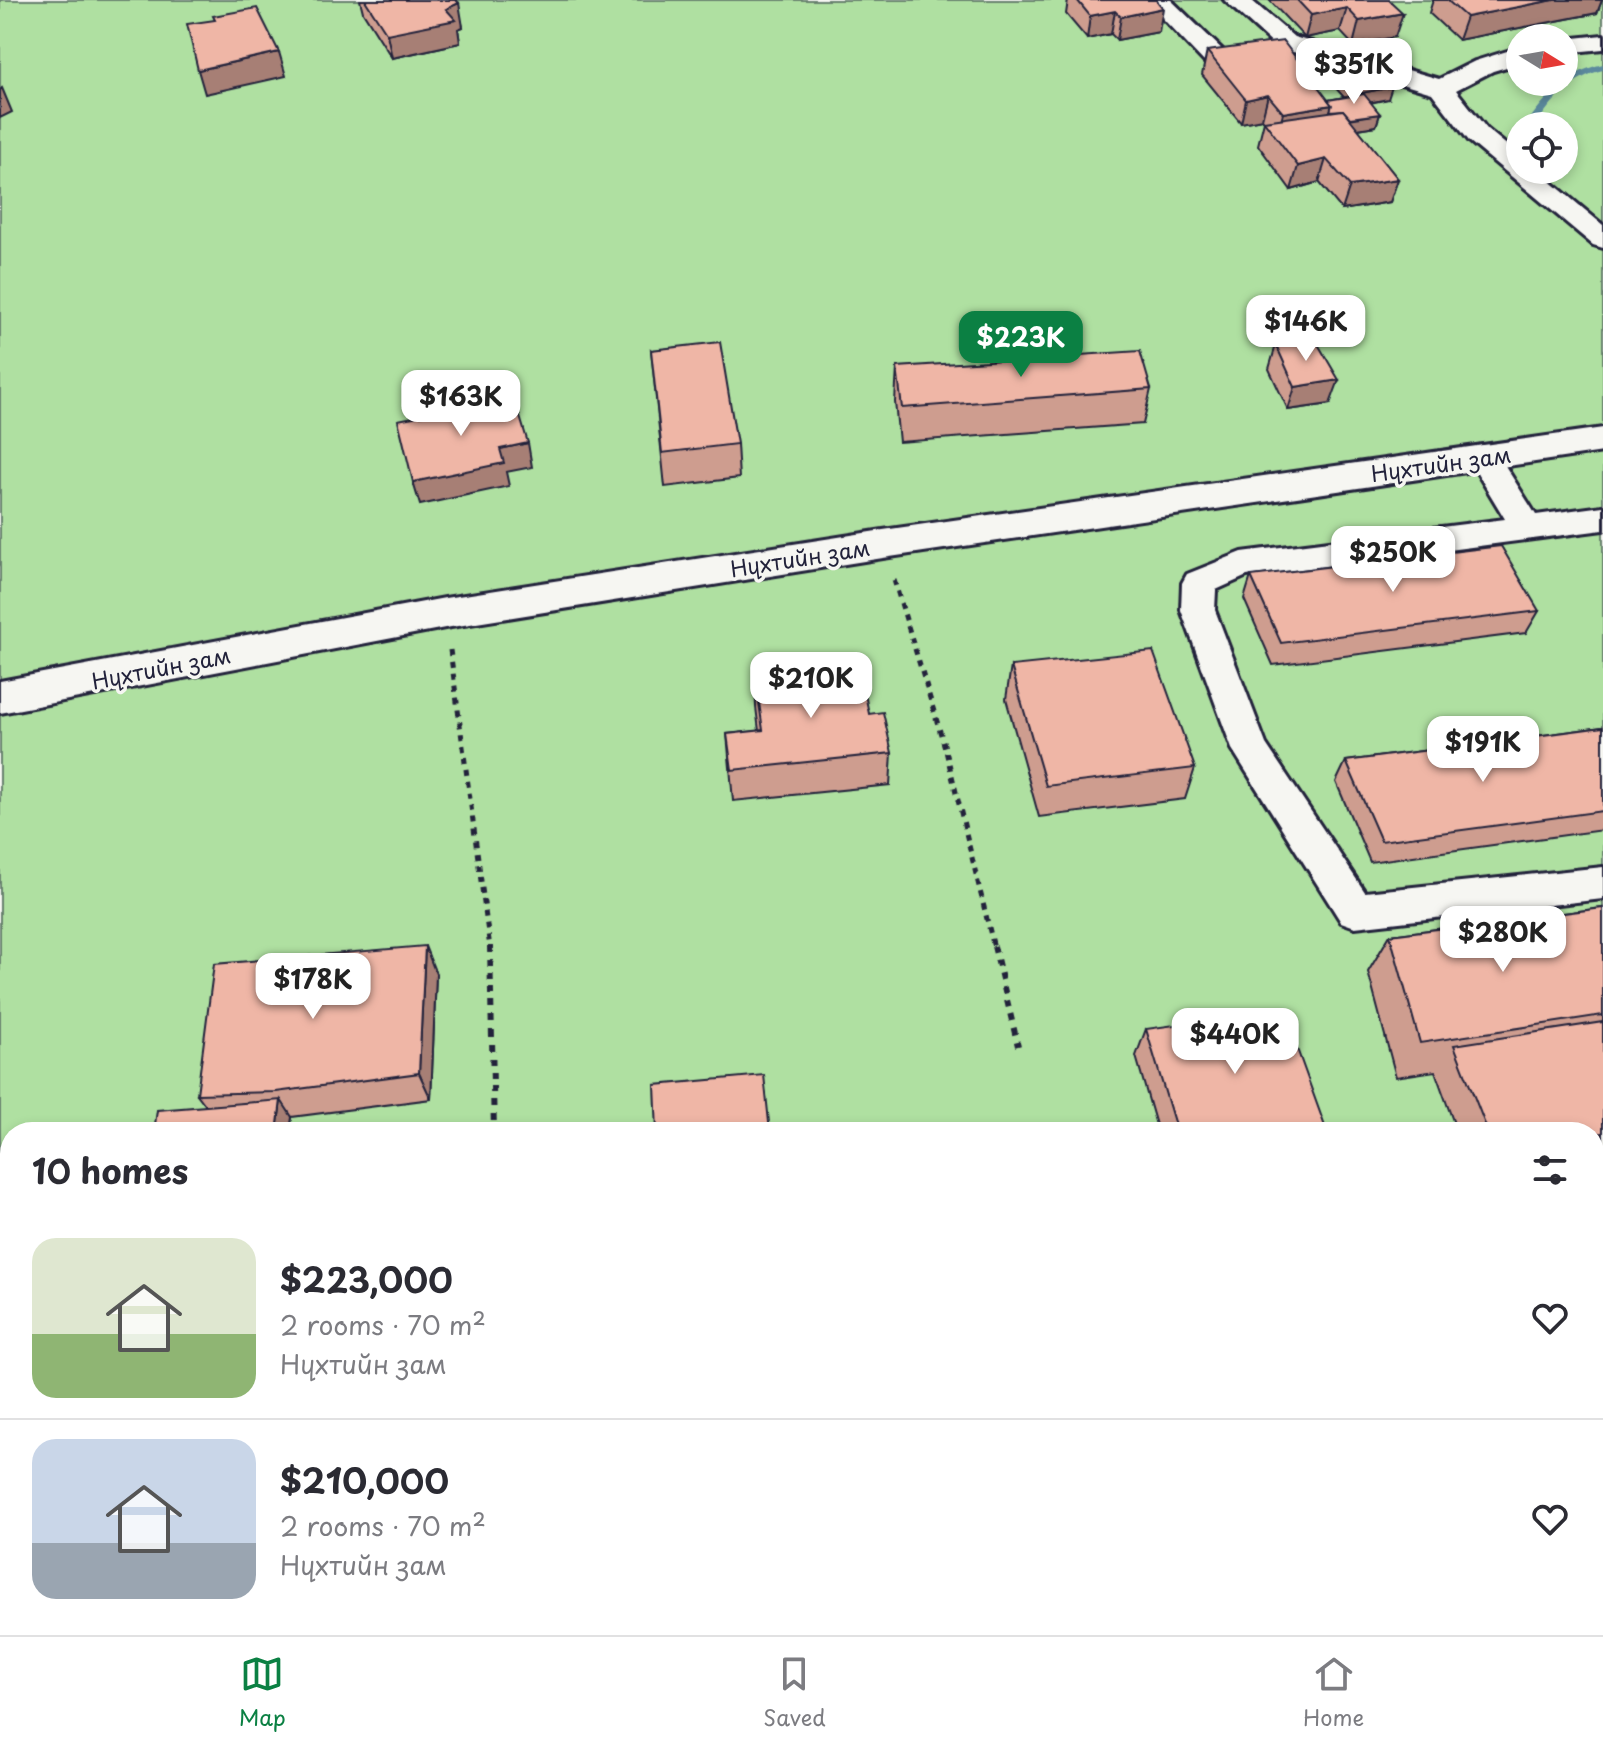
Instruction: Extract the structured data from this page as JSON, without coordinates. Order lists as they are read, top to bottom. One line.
{"streets":{"street":["Нүхтийн зам"]},"north":"right","page":{"price":["$351K","$146K","$223K","$163K","$250K","$210K","$191K","$280K","$178K","$440K"],"heading":"10 homes","list":[{"name":"$223,000","note":"2 rooms · 70 m² · Нүхтийн зам"},{"name":"$210,000","note":"2 rooms · 70 m² · Нүхтийн зам"}],"tabs":["Map","Saved","Home"]}}
